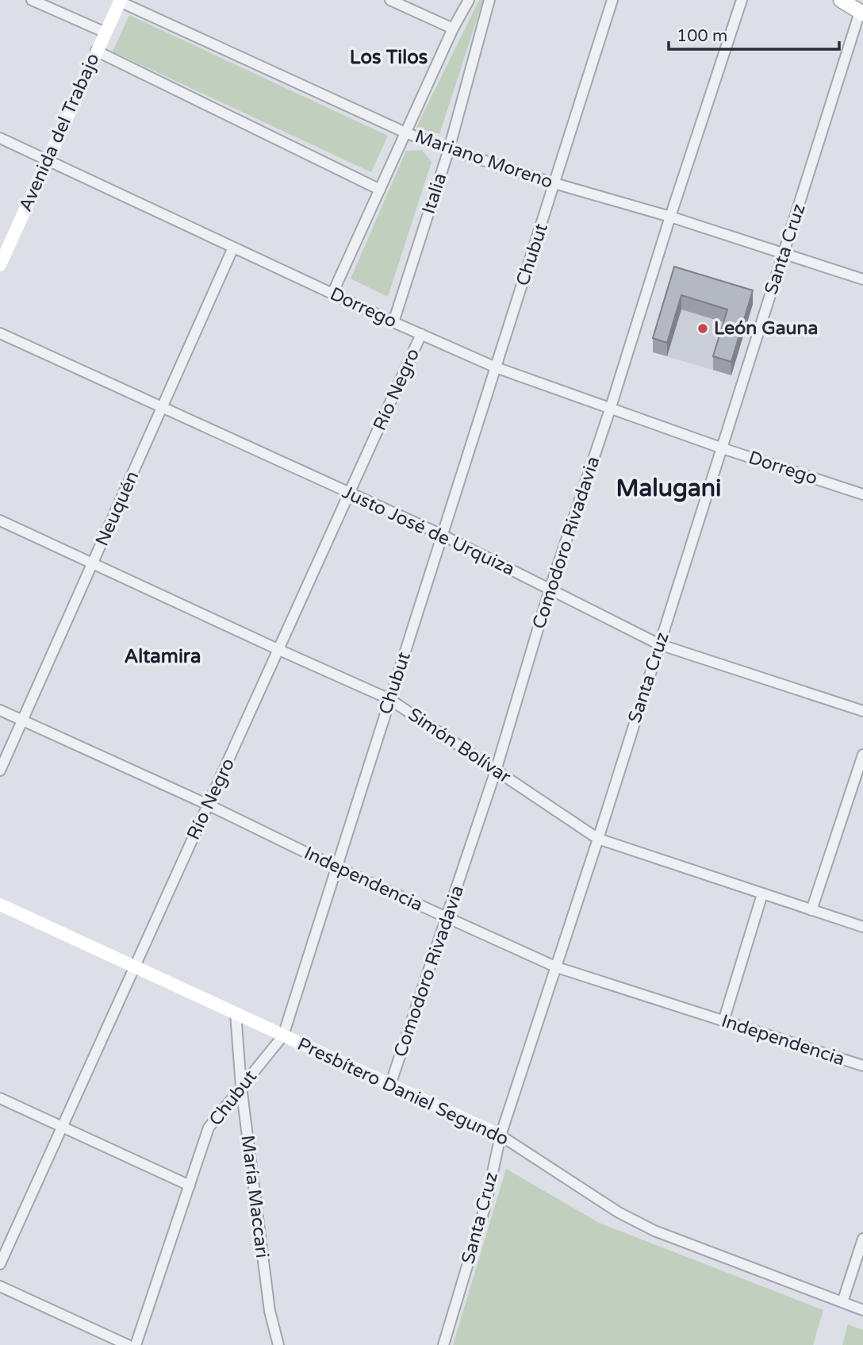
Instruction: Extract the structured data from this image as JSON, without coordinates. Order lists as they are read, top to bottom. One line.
{"streets":{"main road":["Avenida del Trabajo","Presbítero Daniel Segundo"],"street":["Mariano Moreno","Italia","Santa Cruz","Chubut","Dorrego","Río Negro","Neuquén","Justo José de Urquiza","Comodoro Rivadavia","Simón Bolívar","Independencia","María Maccari"]},"crossings":[["Avenida del Trabajo","Mariano Moreno"],["Avenida del Trabajo","Dorrego"],["Mariano Moreno","Italia"],["Mariano Moreno","Santa Cruz"],["Mariano Moreno","Chubut"],["Mariano Moreno","Comodoro Rivadavia"],["Italia","Dorrego"],["Santa Cruz","Dorrego"],["Santa Cruz","Justo José de Urquiza"],["Santa Cruz","Simón Bolívar"],["Santa Cruz","Independencia"],["Santa Cruz","Presbítero Daniel Segundo"],["Chubut","Dorrego"],["Chubut","Justo José de Urquiza"],["Chubut","Simón Bolívar"],["Chubut","Independencia"],["Chubut","Presbítero Daniel Segundo"],["Chubut","María Maccari"],["Dorrego","Río Negro"],["Dorrego","Neuquén"],["Dorrego","Comodoro Rivadavia"],["Río Negro","Justo José de Urquiza"],["Río Negro","Simón Bolívar"],["Río Negro","Independencia"],["Río Negro","Presbítero Daniel Segundo"],["Neuquén","Justo José de Urquiza"],["Neuquén","Simón Bolívar"],["Neuquén","Independencia"],["Justo José de Urquiza","Comodoro Rivadavia"],["Comodoro Rivadavia","Simón Bolívar"],["Comodoro Rivadavia","Independencia"],["Comodoro Rivadavia","Presbítero Daniel Segundo"],["Presbítero Daniel Segundo","María Maccari"]],"districts":["Los Tilos","Malugani","Altamira"],"places":["León Gauna"],"scale_bar":"100 m"}
